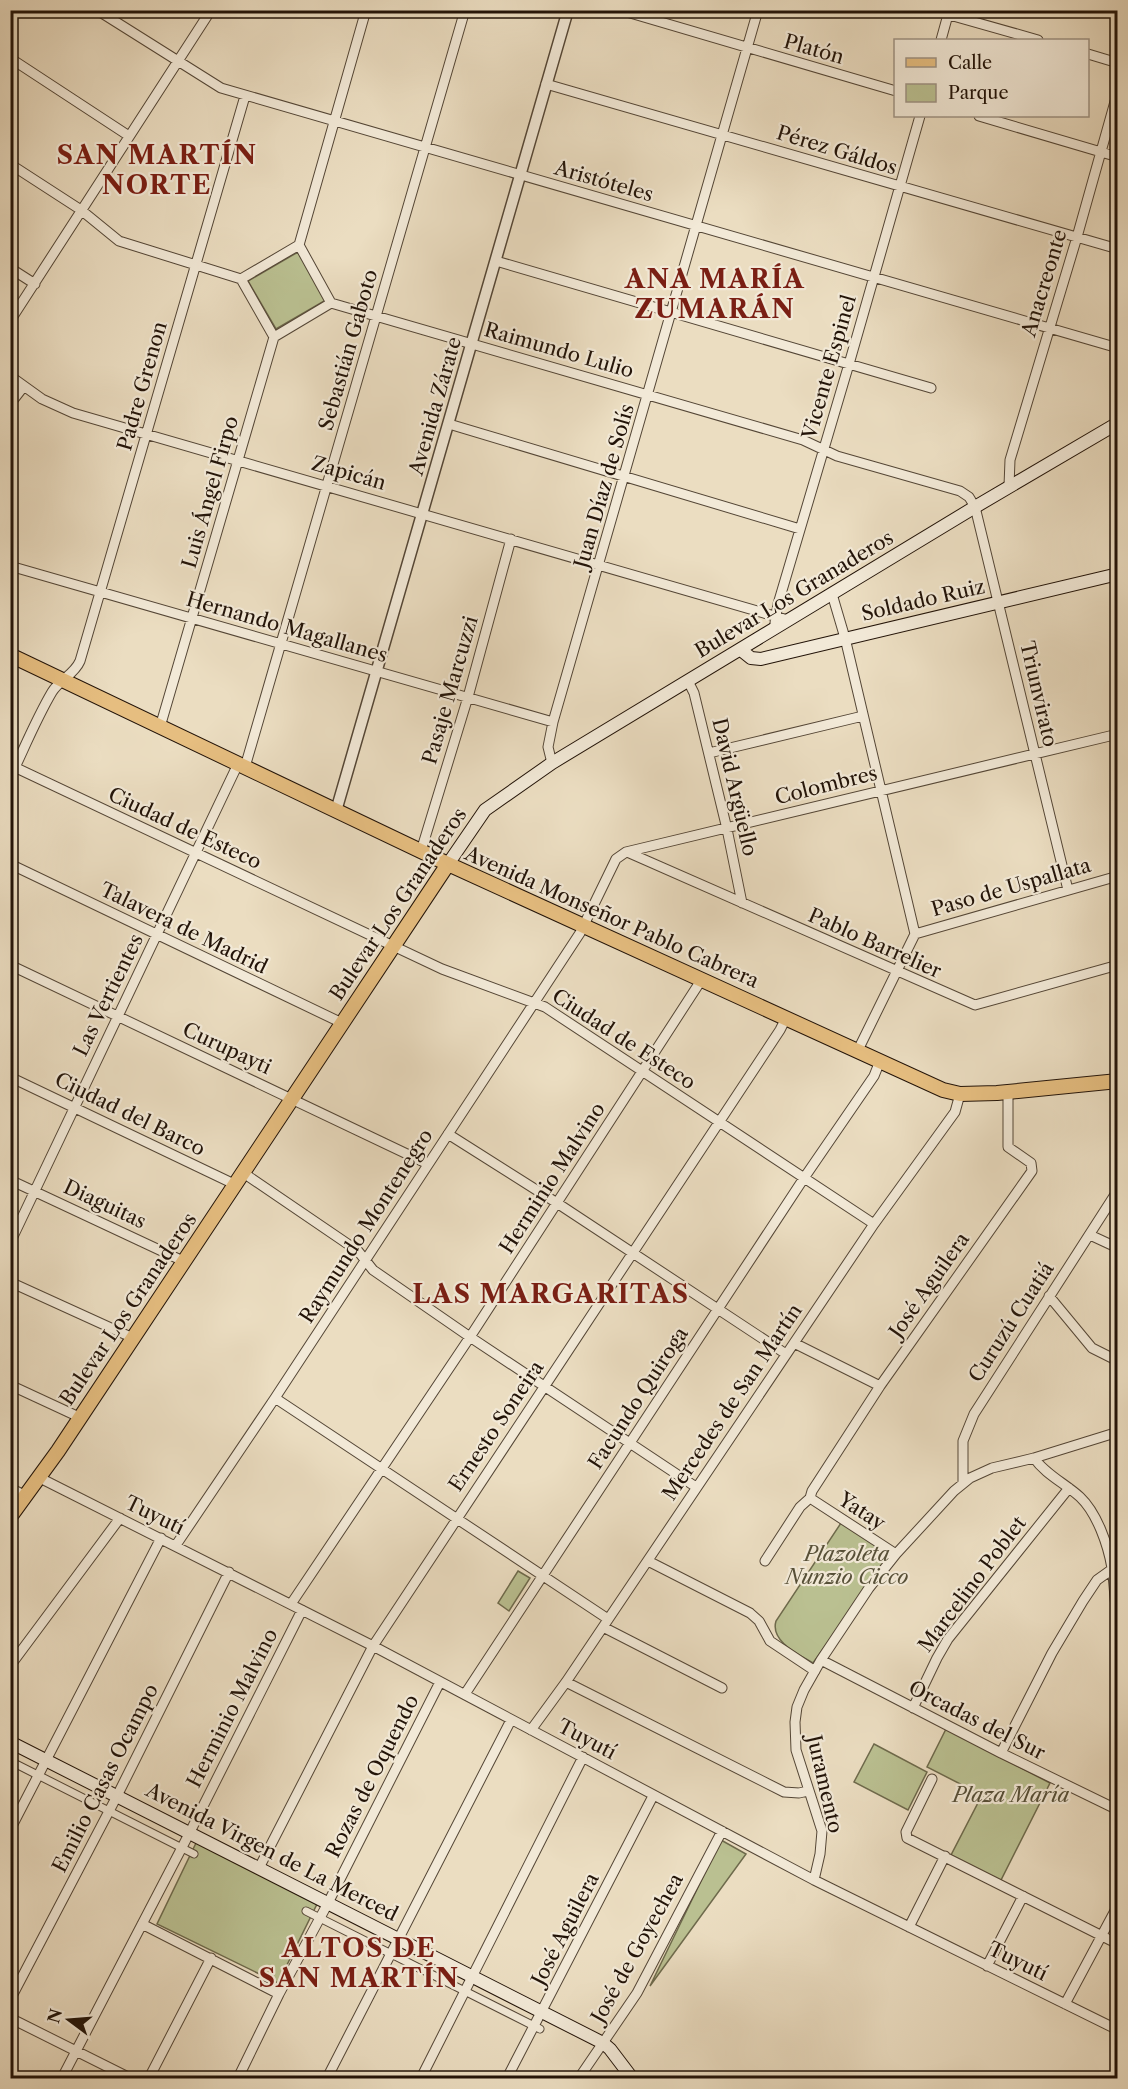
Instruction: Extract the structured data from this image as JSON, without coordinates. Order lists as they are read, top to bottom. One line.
{"streets":{"main road":["Bulevar Los Granaderos","Soldado Ruiz","Avenida Monseñor Pablo Cabrera","Avenida Virgen de La Merced"],"street":["Platón","Pérez Gáldos","Aristóteles","Anacreonte","Sebastián Gaboto","Raimundo Lulio","Vicente Espinel","Padre Grenon","Avenida Zárate","Zapicán","Juan Díaz de Solís","Luis Ángel Firpo","Hernando Magallanes","Pasaje Marcuzzi","Triunvirato","Colombres","David Argüello","Ciudad de Esteco","Paso de Uspallata","Talavera de Madrid","Pablo Barrelier","Las Vertientes","Curupayti","Ciudad del Barco","Herminio Malvino","Diaguitas","Raymundo Montenegro","José Aguilera","Curuzú Cuatiá","Facundo Quiroga","Mercedes de San Martín","Ernesto Soneira","Yatay","Tuyutí","Marcelino Poblet","Orcadas del Sur","Rozas de Oquendo","Emilio Casas Ocampo","Juramento","José de Goyechea"]},"crossings":[["Platón","Juan Díaz de Solís"],["Pérez Gáldos","Anacreonte"],["Pérez Gáldos","Vicente Espinel"],["Pérez Gáldos","Avenida Zárate"],["Pérez Gáldos","Juan Díaz de Solís"],["Aristóteles","Anacreonte"],["Aristóteles","Sebastián Gaboto"],["Aristóteles","Vicente Espinel"],["Aristóteles","Padre Grenon"],["Aristóteles","Avenida Zárate"],["Aristóteles","Juan Díaz de Solís"],["Anacreonte","Bulevar Los Granaderos"],["Sebastián Gaboto","Raimundo Lulio"],["Sebastián Gaboto","Zapicán"],["Sebastián Gaboto","Hernando Magallanes"],["Sebastián Gaboto","Avenida Monseñor Pablo Cabrera"],["Sebastián Gaboto","Las Vertientes"],["Raimundo Lulio","Vicente Espinel"],["Raimundo Lulio","Avenida Zárate"],["Raimundo Lulio","Juan Díaz de Solís"],["Raimundo Lulio","Bulevar Los Granaderos"],["Raimundo Lulio","Triunvirato"],["Vicente Espinel","Zapicán"],["Vicente Espinel","Bulevar Los Granaderos"],["Padre Grenon","Zapicán"],["Padre Grenon","Hernando Magallanes"],["Padre Grenon","Ciudad de Esteco"],["Padre Grenon","Avenida Monseñor Pablo Cabrera"],["Avenida Zárate","Zapicán"],["Avenida Zárate","Hernando Magallanes"],["Avenida Zárate","Avenida Monseñor Pablo Cabrera"],["Zapicán","Juan Díaz de Solís"],["Zapicán","Luis Ángel Firpo"],["Zapicán","Bulevar Los Granaderos"],["Zapicán","Pasaje Marcuzzi"],["Juan Díaz de Solís","Bulevar Los Granaderos"],["Juan Díaz de Solís","Hernando Magallanes"],["Luis Ángel Firpo","Hernando Magallanes"],["Luis Ángel Firpo","Avenida Monseñor Pablo Cabrera"],["Bulevar Los Granaderos","Soldado Ruiz"],["Bulevar Los Granaderos","Triunvirato"],["Bulevar Los Granaderos","David Argüello"],["Bulevar Los Granaderos","Ciudad de Esteco"],["Bulevar Los Granaderos","Avenida Monseñor Pablo Cabrera"],["Bulevar Los Granaderos","Talavera de Madrid"],["Bulevar Los Granaderos","Curupayti"],["Bulevar Los Granaderos","Ciudad del Barco"],["Bulevar Los Granaderos","Diaguitas"],["Bulevar Los Granaderos","Tuyutí"],["Soldado Ruiz","Triunvirato"],["Hernando Magallanes","Pasaje Marcuzzi"],["Pasaje Marcuzzi","Avenida Monseñor Pablo Cabrera"],["Triunvirato","Colombres"],["Triunvirato","Paso de Uspallata"],["Colombres","David Argüello"],["Colombres","Pablo Barrelier"],["David Argüello","Pablo Barrelier"],["Ciudad de Esteco","Las Vertientes"],["Ciudad de Esteco","Herminio Malvino"],["Ciudad de Esteco","Raymundo Montenegro"],["Ciudad de Esteco","Facundo Quiroga"],["Ciudad de Esteco","Mercedes de San Martín"],["Ciudad de Esteco","Ernesto Soneira"],["Avenida Monseñor Pablo Cabrera","Las Vertientes"],["Avenida Monseñor Pablo Cabrera","Herminio Malvino"],["Avenida Monseñor Pablo Cabrera","Raymundo Montenegro"],["Avenida Monseñor Pablo Cabrera","José Aguilera"],["Avenida Monseñor Pablo Cabrera","Facundo Quiroga"],["Avenida Monseñor Pablo Cabrera","Mercedes de San Martín"],["Avenida Monseñor Pablo Cabrera","Ernesto Soneira"],["Talavera de Madrid","Las Vertientes"],["Las Vertientes","Curupayti"],["Las Vertientes","Ciudad del Barco"],["Las Vertientes","Diaguitas"],["Curupayti","Raymundo Montenegro"],["Herminio Malvino","Tuyutí"],["Herminio Malvino","Avenida Virgen de La Merced"],["Raymundo Montenegro","Tuyutí"],["José Aguilera","Yatay"],["José Aguilera","Tuyutí"],["José Aguilera","Avenida Virgen de La Merced"],["Curuzú Cuatiá","Juramento"],["Facundo Quiroga","Tuyutí"],["Mercedes de San Martín","Tuyutí"],["Ernesto Soneira","Tuyutí"],["Ernesto Soneira","Avenida Virgen de La Merced"],["Yatay","Juramento"],["Tuyutí","Rozas de Oquendo"],["Tuyutí","Emilio Casas Ocampo"],["Tuyutí","Juramento"],["Tuyutí","José de Goyechea"],["Marcelino Poblet","Orcadas del Sur"],["Orcadas del Sur","Juramento"],["Rozas de Oquendo","Avenida Virgen de La Merced"],["Emilio Casas Ocampo","Avenida Virgen de La Merced"],["Avenida Virgen de La Merced","José de Goyechea"]],"districts":["SAN MARTÍN NORTE","ANA MARÍA ZUMARÁN","LAS MARGARITAS","ALTOS DE SAN MARTÍN"],"parks":["Plazoleta Nunzio Cicco","Plaza María"],"legend":["Calle","Parque"],"north":"left"}
